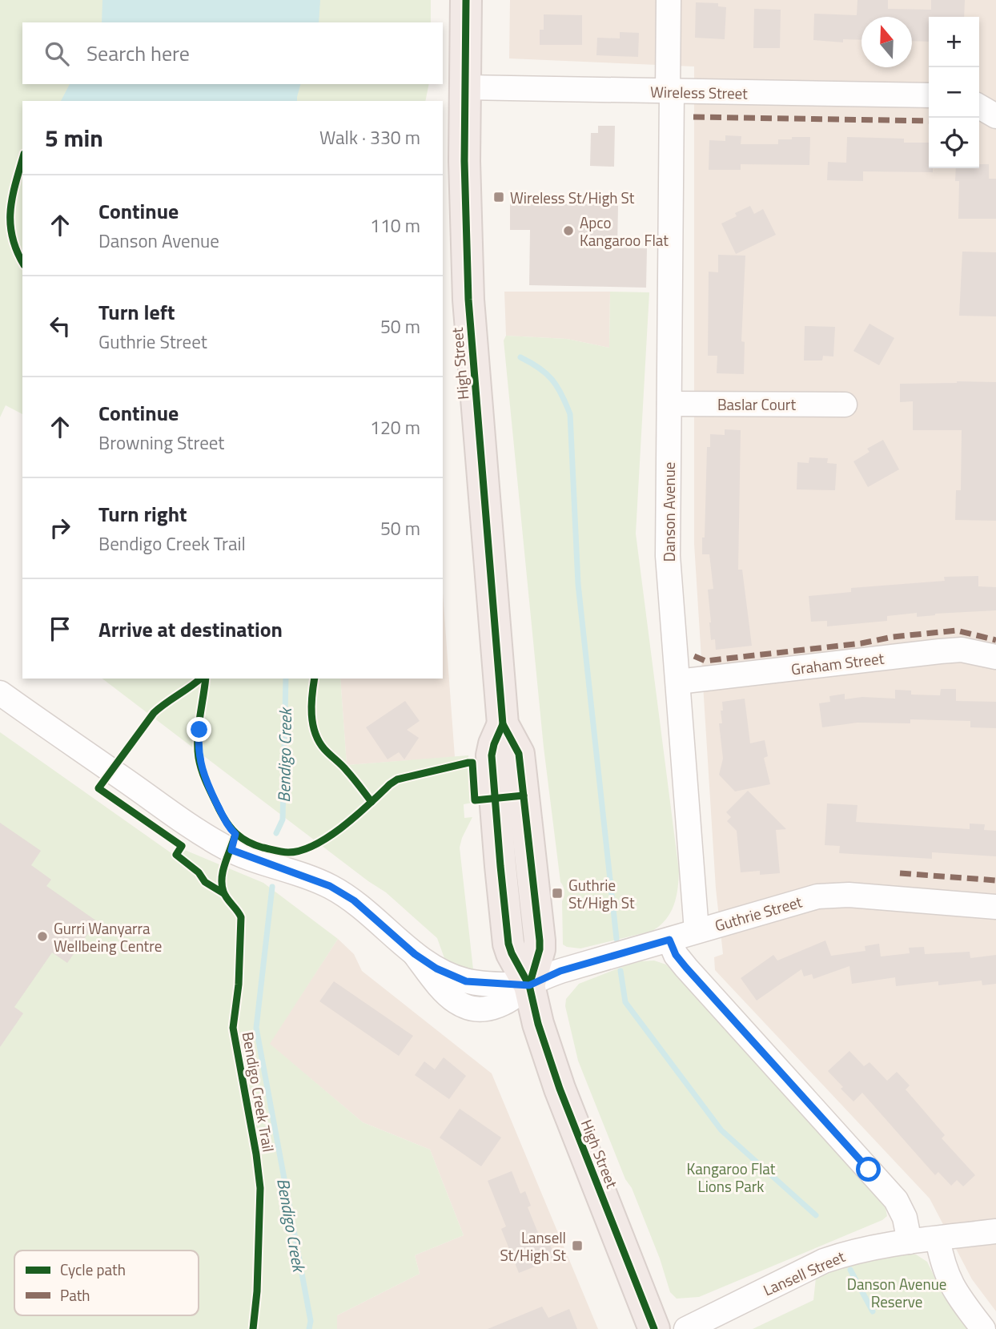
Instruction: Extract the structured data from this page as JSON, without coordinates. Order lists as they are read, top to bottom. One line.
{"streets":{"highway":["High Street"],"street":["Wireless Street","Baslar Court","Danson Avenue","Graham Street","Guthrie Street","Lansell Street"],"cycle path":["Bendigo Creek Trail"]},"crossings":[["Wireless Street","High Street"],["Wireless Street","Danson Avenue"],["High Street","Guthrie Street"],["Baslar Court","Danson Avenue"],["Danson Avenue","Graham Street"],["Danson Avenue","Guthrie Street"]],"water":["Bendigo Creek"],"parks":["Kangaroo Flat Lions Park","Danson Avenue Reserve"],"places":{"transit":["Wireless St/High St","Guthrie St/High St","Lansell St/High St"],"other":["Apco Kangaroo Flat","Gurri Wanyarra Wellbeing Centre"]},"legend":["Cycle path","Path"],"north":"top","page":{"map_buttons":["+","−"],"search":"Search here","heading":["5 min","Walk · 330 m"],"list":[["Continue","Danson Avenue","110 m"],["Turn left","Guthrie Street","50 m"],["Continue","Browning Street","120 m"],["Turn right","Bendigo Creek Trail","50 m"],"Arrive at destination"]}}
